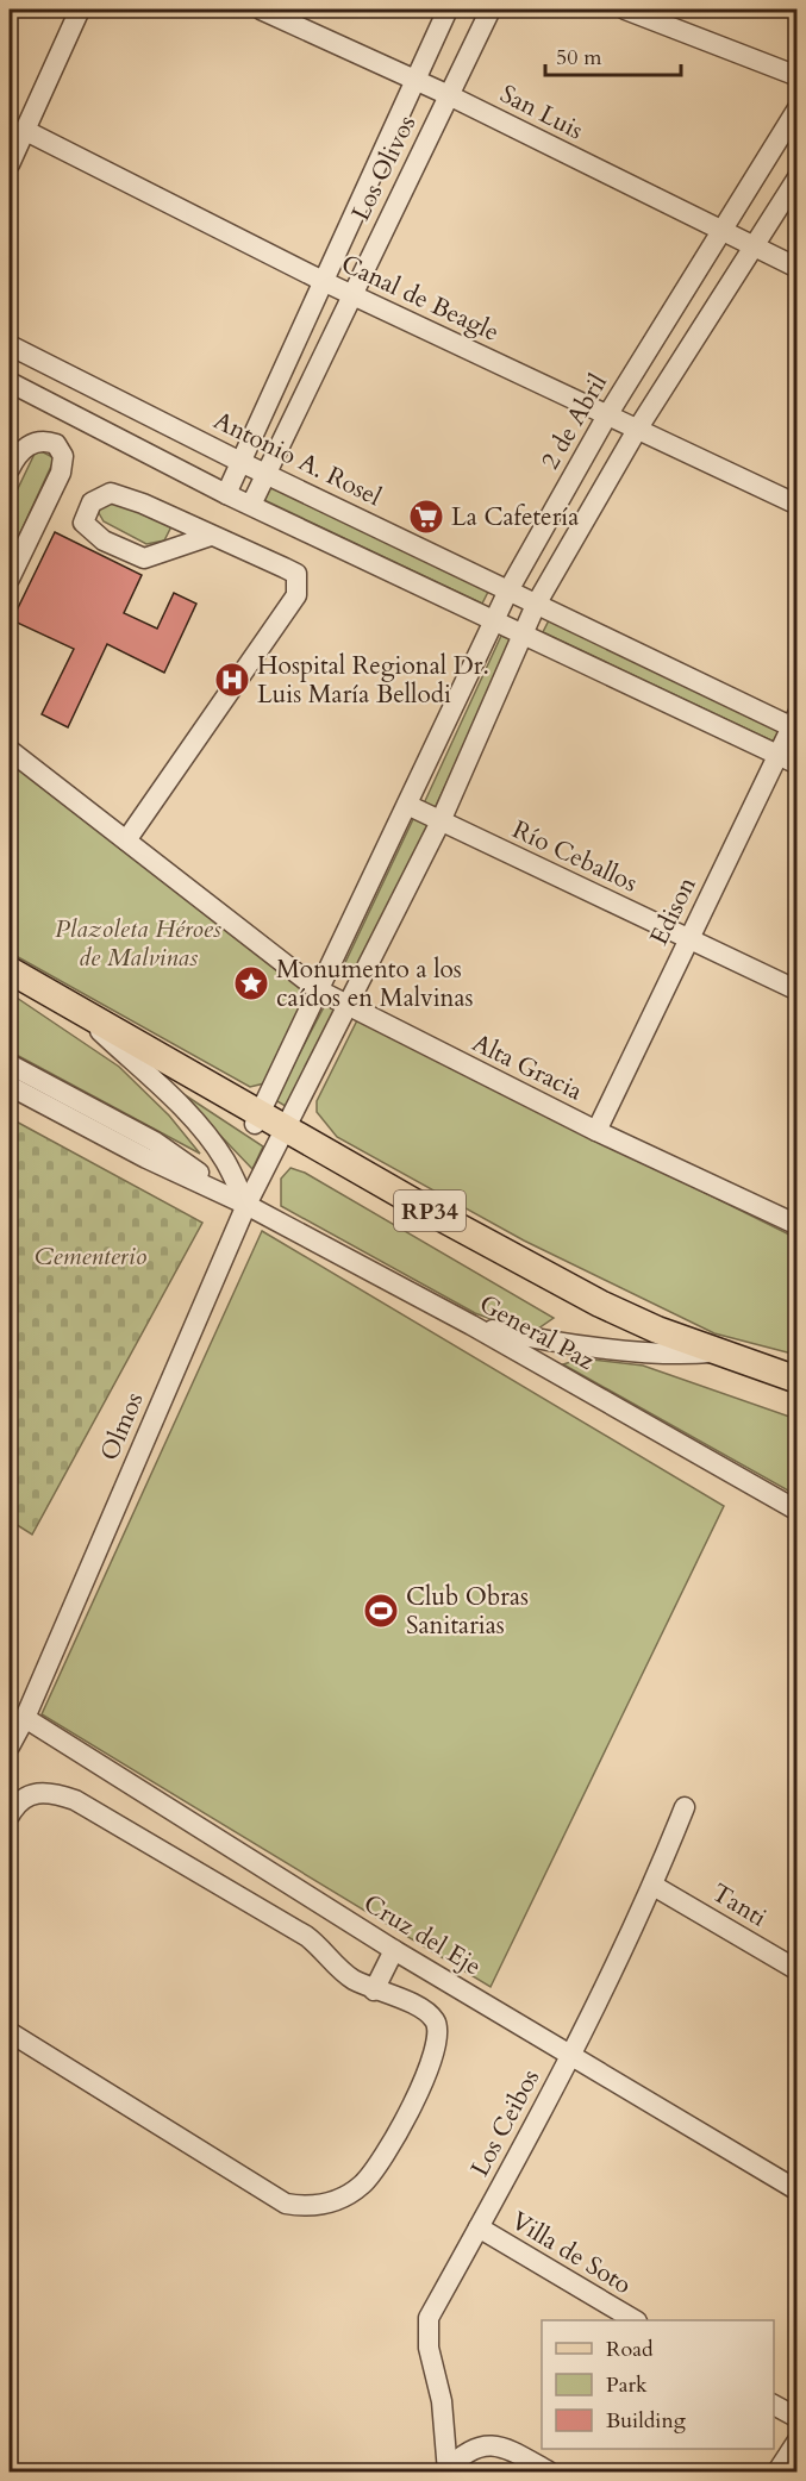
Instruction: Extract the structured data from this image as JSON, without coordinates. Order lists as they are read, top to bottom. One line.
{"streets":{"main road":["RP34"],"street":["San Luis","Los Olivos","Canal de Beagle","2 de Abril","Antonio A. Rosel","Río Ceballos","Edison","Alta Gracia","General Paz","Olmos","Tanti","Cruz del Eje","Los Ceibos","Villa de Soto"]},"crossings":[["San Luis","Los Olivos"],["San Luis","2 de Abril"],["Los Olivos","Canal de Beagle"],["Los Olivos","Antonio A. Rosel"],["Canal de Beagle","2 de Abril"],["2 de Abril","Antonio A. Rosel"],["2 de Abril","Río Ceballos"],["2 de Abril","Alta Gracia"],["2 de Abril","RP34"],["Antonio A. Rosel","Edison"],["Río Ceballos","Edison"],["Edison","Alta Gracia"],["RP34","Olmos"],["General Paz","Olmos"],["Olmos","Cruz del Eje"],["Tanti","Los Ceibos"],["Cruz del Eje","Los Ceibos"],["Los Ceibos","Villa de Soto"]],"parks":["Plazoleta Héroes de Malvinas","Cementerio"],"places":{"supermarket":["La Cafetería"],"hospital":["Hospital Regional Dr. Luis María Bellodi"],"place":["Monumento a los caídos en Malvinas"],"sports":["Club Obras Sanitarias"]},"legend":["Road","Park","Building"],"scale_bar":"50 m"}
